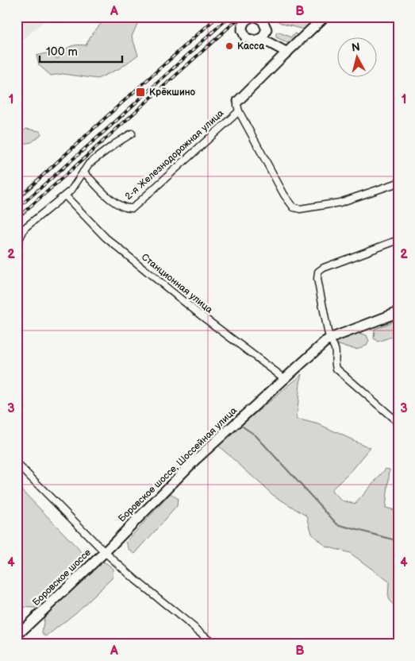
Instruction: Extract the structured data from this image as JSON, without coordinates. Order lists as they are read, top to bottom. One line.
{"streets":{"main road":["2-я Железнодорожная улица","Боровское шоссе, Шоссейная улица","Боровское шоссе"],"street":["Станционная улица"]},"crossings":[["Станционная улица","Боровское шоссе, Шоссейная улица"],["Боровское шоссе, Шоссейная улица","Боровское шоссе"]],"places":{"other":["Касса"],"transit":["Крёкшино"]},"scale_bar":"100 m","north":"top","grid":{"columns":["A","B"],"rows":["1","2","3","4"]}}
